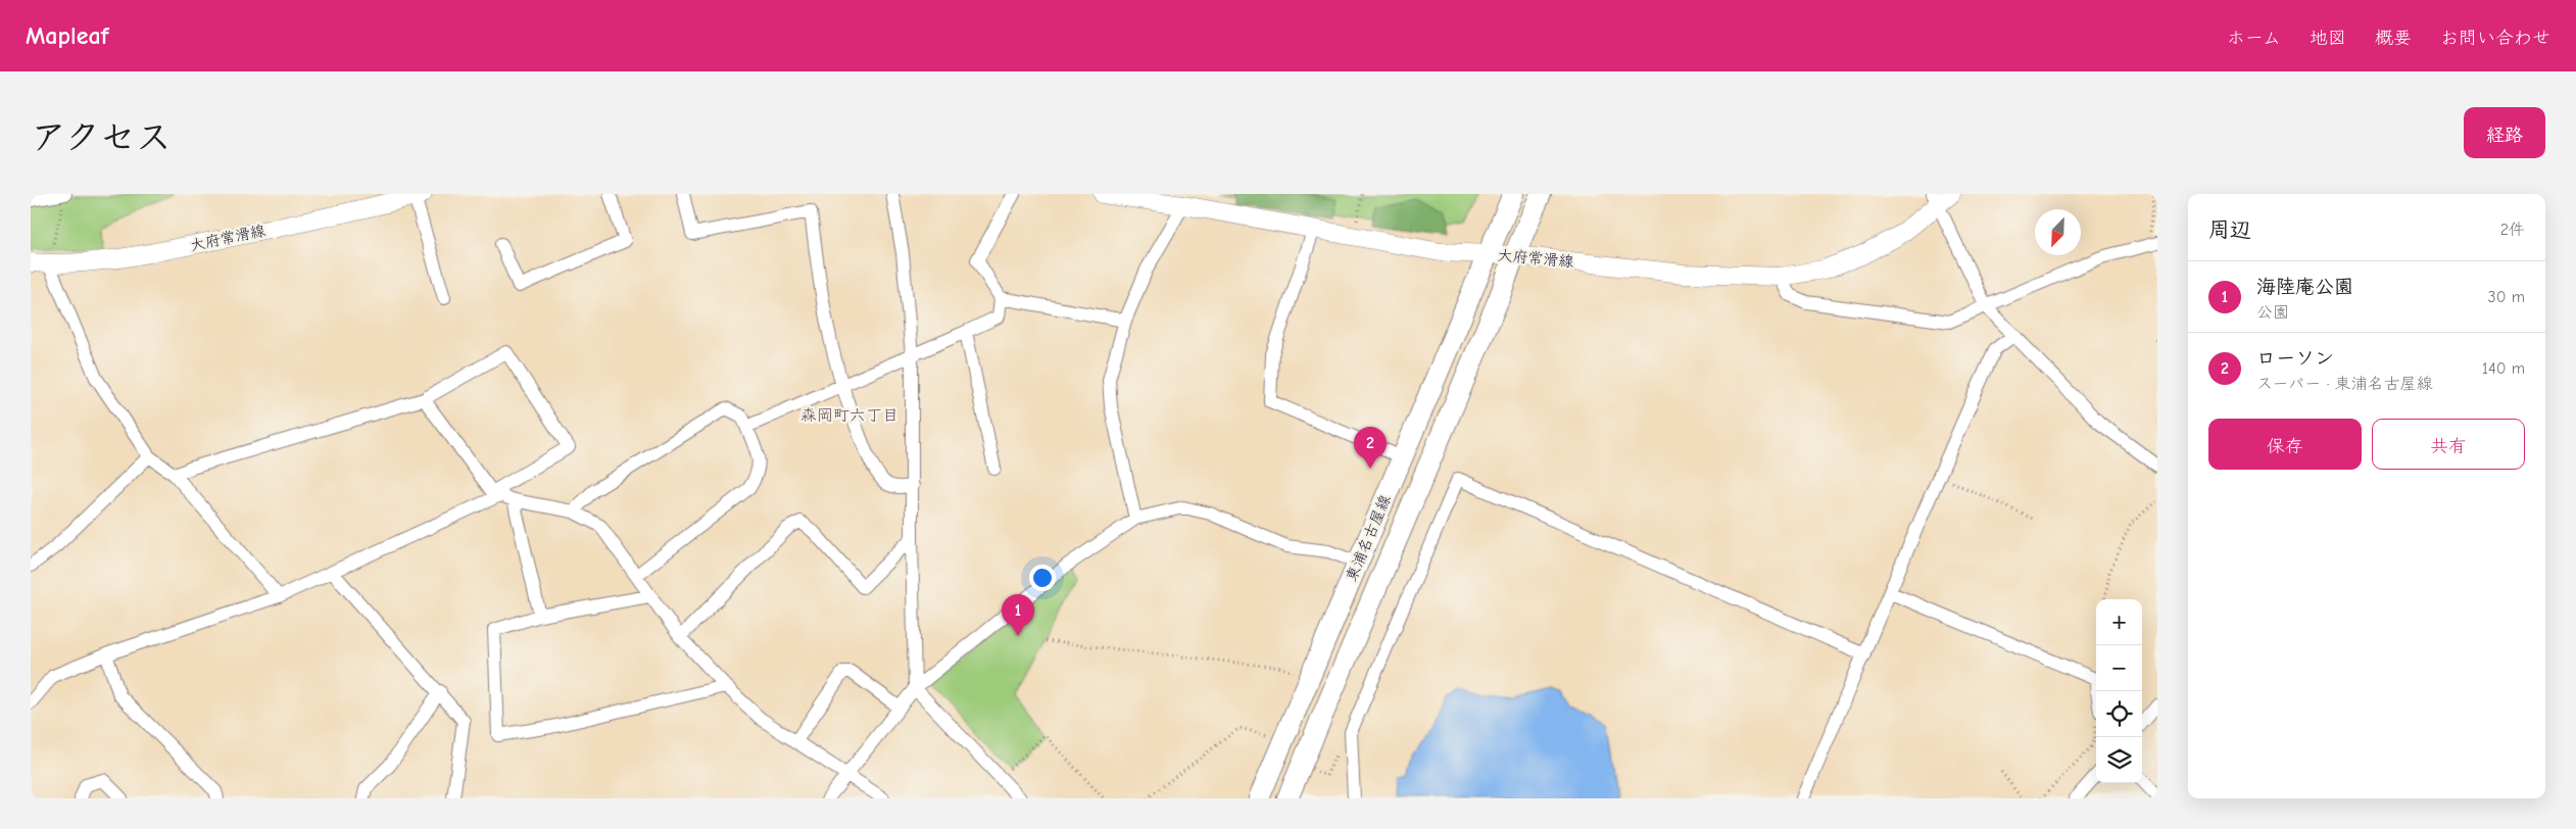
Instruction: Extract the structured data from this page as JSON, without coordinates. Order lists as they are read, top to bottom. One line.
{"streets":{"main road":["大府常滑線","東浦名古屋線"]},"crossings":[["大府常滑線","東浦名古屋線"]],"districts":["森岡町六丁目"],"north":"bottom left","page":{"header":"Mapleaf","nav":["ホーム","地図","概要","お問い合わせ"],"title":"アクセス","buttons":["経路",["保存","共有"]],"heading":["周辺","2件"],"list":[{"mark":"1","name":"海陸庵公園","note":"公園","value":"30 m"},{"mark":"2","name":"ローソン","note":"スーパー · 東浦名古屋線","value":"140 m"}],"pins":["2","1"],"map_buttons":["+","−"]}}
